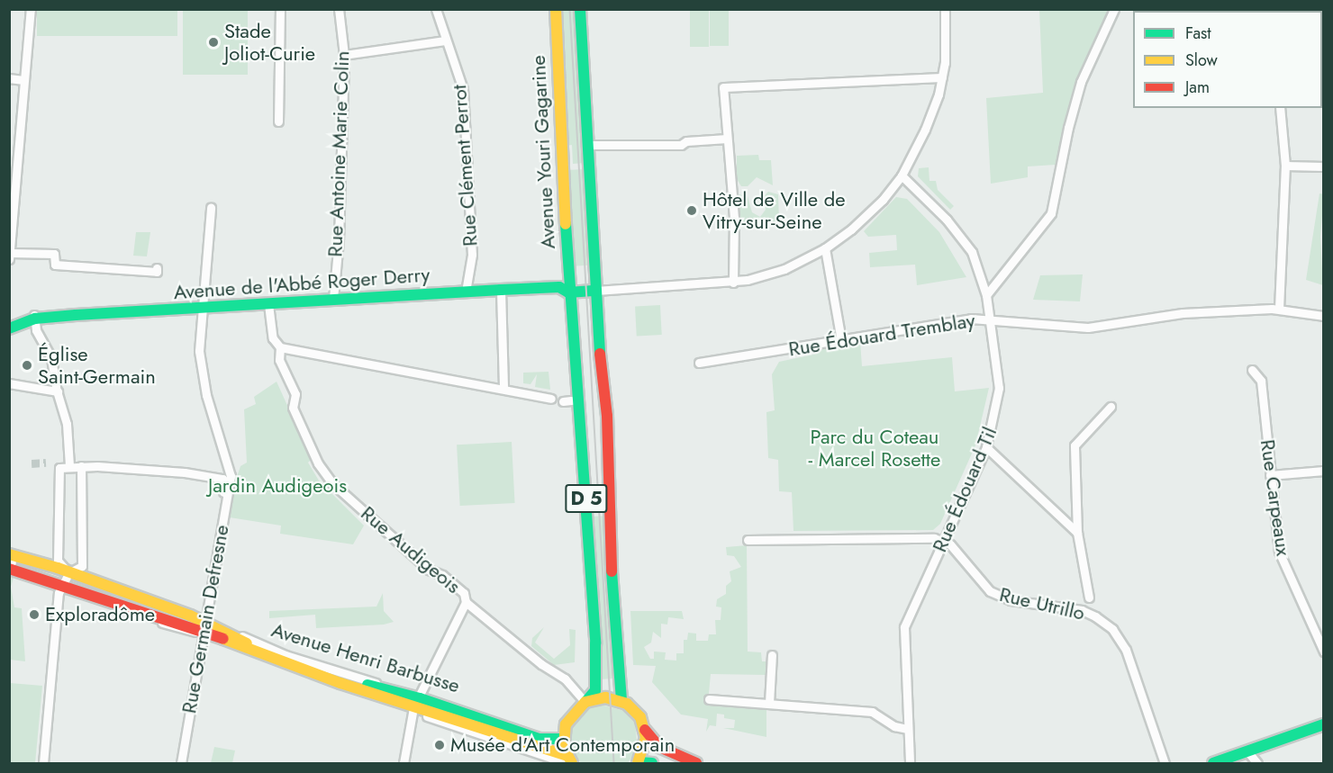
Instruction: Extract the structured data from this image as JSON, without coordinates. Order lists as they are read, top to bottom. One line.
{"streets":{"main road":["Avenue Youri Gagarine","Avenue de l'Abbé Roger Derry","D 5","Avenue Henri Barbusse"],"street":["Rue Antoine Marie Colin","Rue Clément Perrot","Rue Édouard Tremblay","Rue Édouard Til","Rue Carpeaux","Rue Audigeois","Rue Utrillo","Rue Germain Defresne"]},"crossings":[["Avenue Youri Gagarine","Avenue de l'Abbé Roger Derry"],["Avenue Youri Gagarine","D 5"],["Rue Antoine Marie Colin","Avenue de l'Abbé Roger Derry"],["Rue Clément Perrot","Avenue de l'Abbé Roger Derry"],["Avenue de l'Abbé Roger Derry","D 5"],["Avenue de l'Abbé Roger Derry","Rue Audigeois"],["Avenue de l'Abbé Roger Derry","Rue Germain Defresne"],["Rue Édouard Tremblay","Rue Édouard Til"],["Rue Édouard Til","Rue Utrillo"],["D 5","Rue Audigeois"],["Rue Germain Defresne","Avenue Henri Barbusse"]],"parks":["Parc du Coteau - Marcel Rosette","Jardin Audigeois"],"places":["Stade Joliot-Curie","Hôtel de Ville de Vitry-sur-Seine","Église Saint-Germain","Exploradôme","Musée d'Art Contemporain"],"legend":["Fast","Slow","Jam"]}
